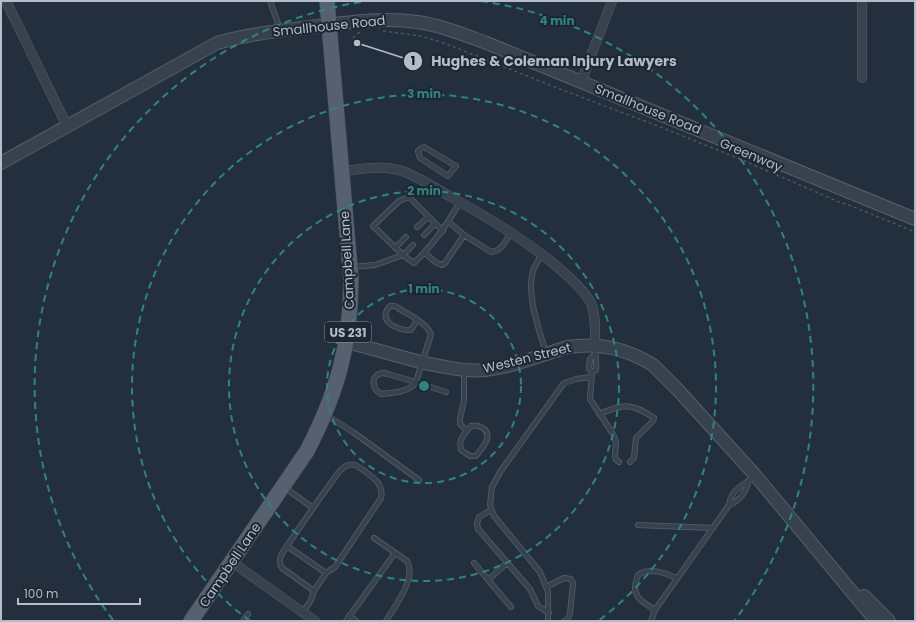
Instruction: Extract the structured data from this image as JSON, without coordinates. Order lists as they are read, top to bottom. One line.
{"streets":{"main road":["Campbell Lane","US 231"],"street":["Smallhouse Road","Westen Street"],"path":["Greenway"]},"crossings":[["Smallhouse Road","Campbell Lane"],["Campbell Lane","Westen Street"]],"places":["Hughes & Coleman Injury Lawyers"],"scale_bar":"100 m","rings":["4 min","3 min","2 min","1 min"]}
